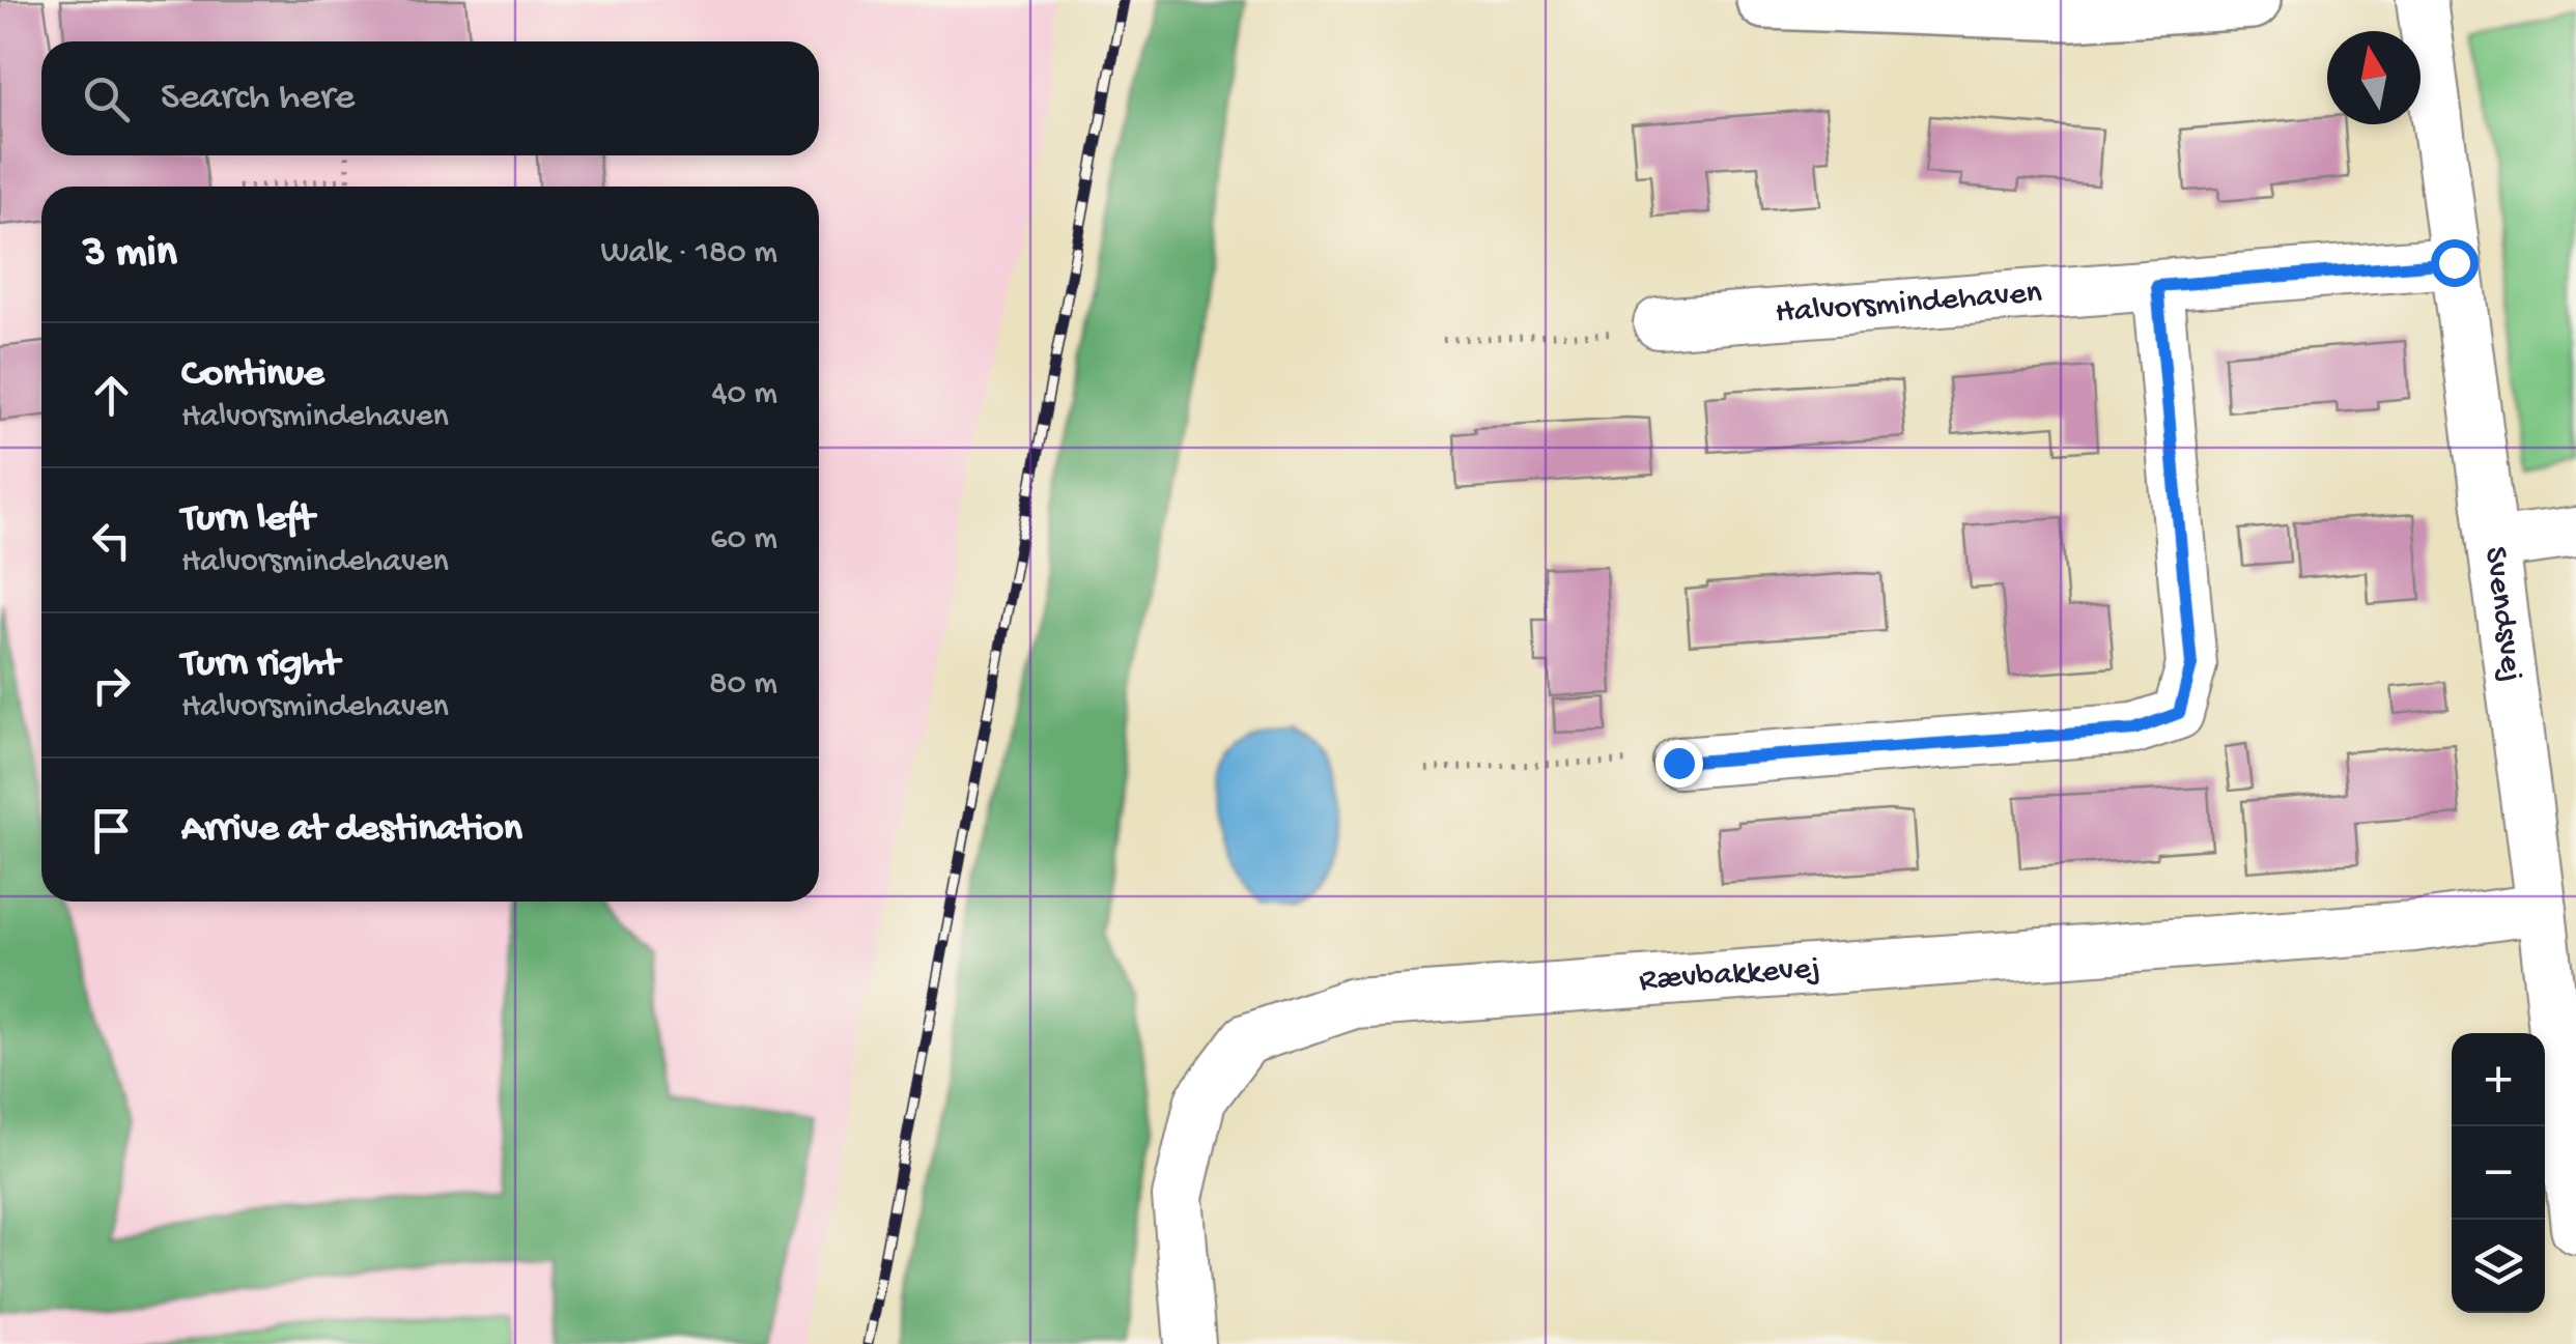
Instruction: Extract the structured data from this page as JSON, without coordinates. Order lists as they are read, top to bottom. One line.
{"streets":{"street":["Halvorsmindehaven","Svendsvej","Rævbakkevej"]},"crossings":[["Halvorsmindehaven","Svendsvej"],["Svendsvej","Rævbakkevej"]],"north":"top","page":{"search":"Search here","heading":["3 min","Walk · 180 m"],"list":[["Continue","Halvorsmindehaven","40 m"],["Turn left","Halvorsmindehaven","60 m"],["Turn right","Halvorsmindehaven","80 m"],"Arrive at destination"],"map_buttons":["+","−"]}}
